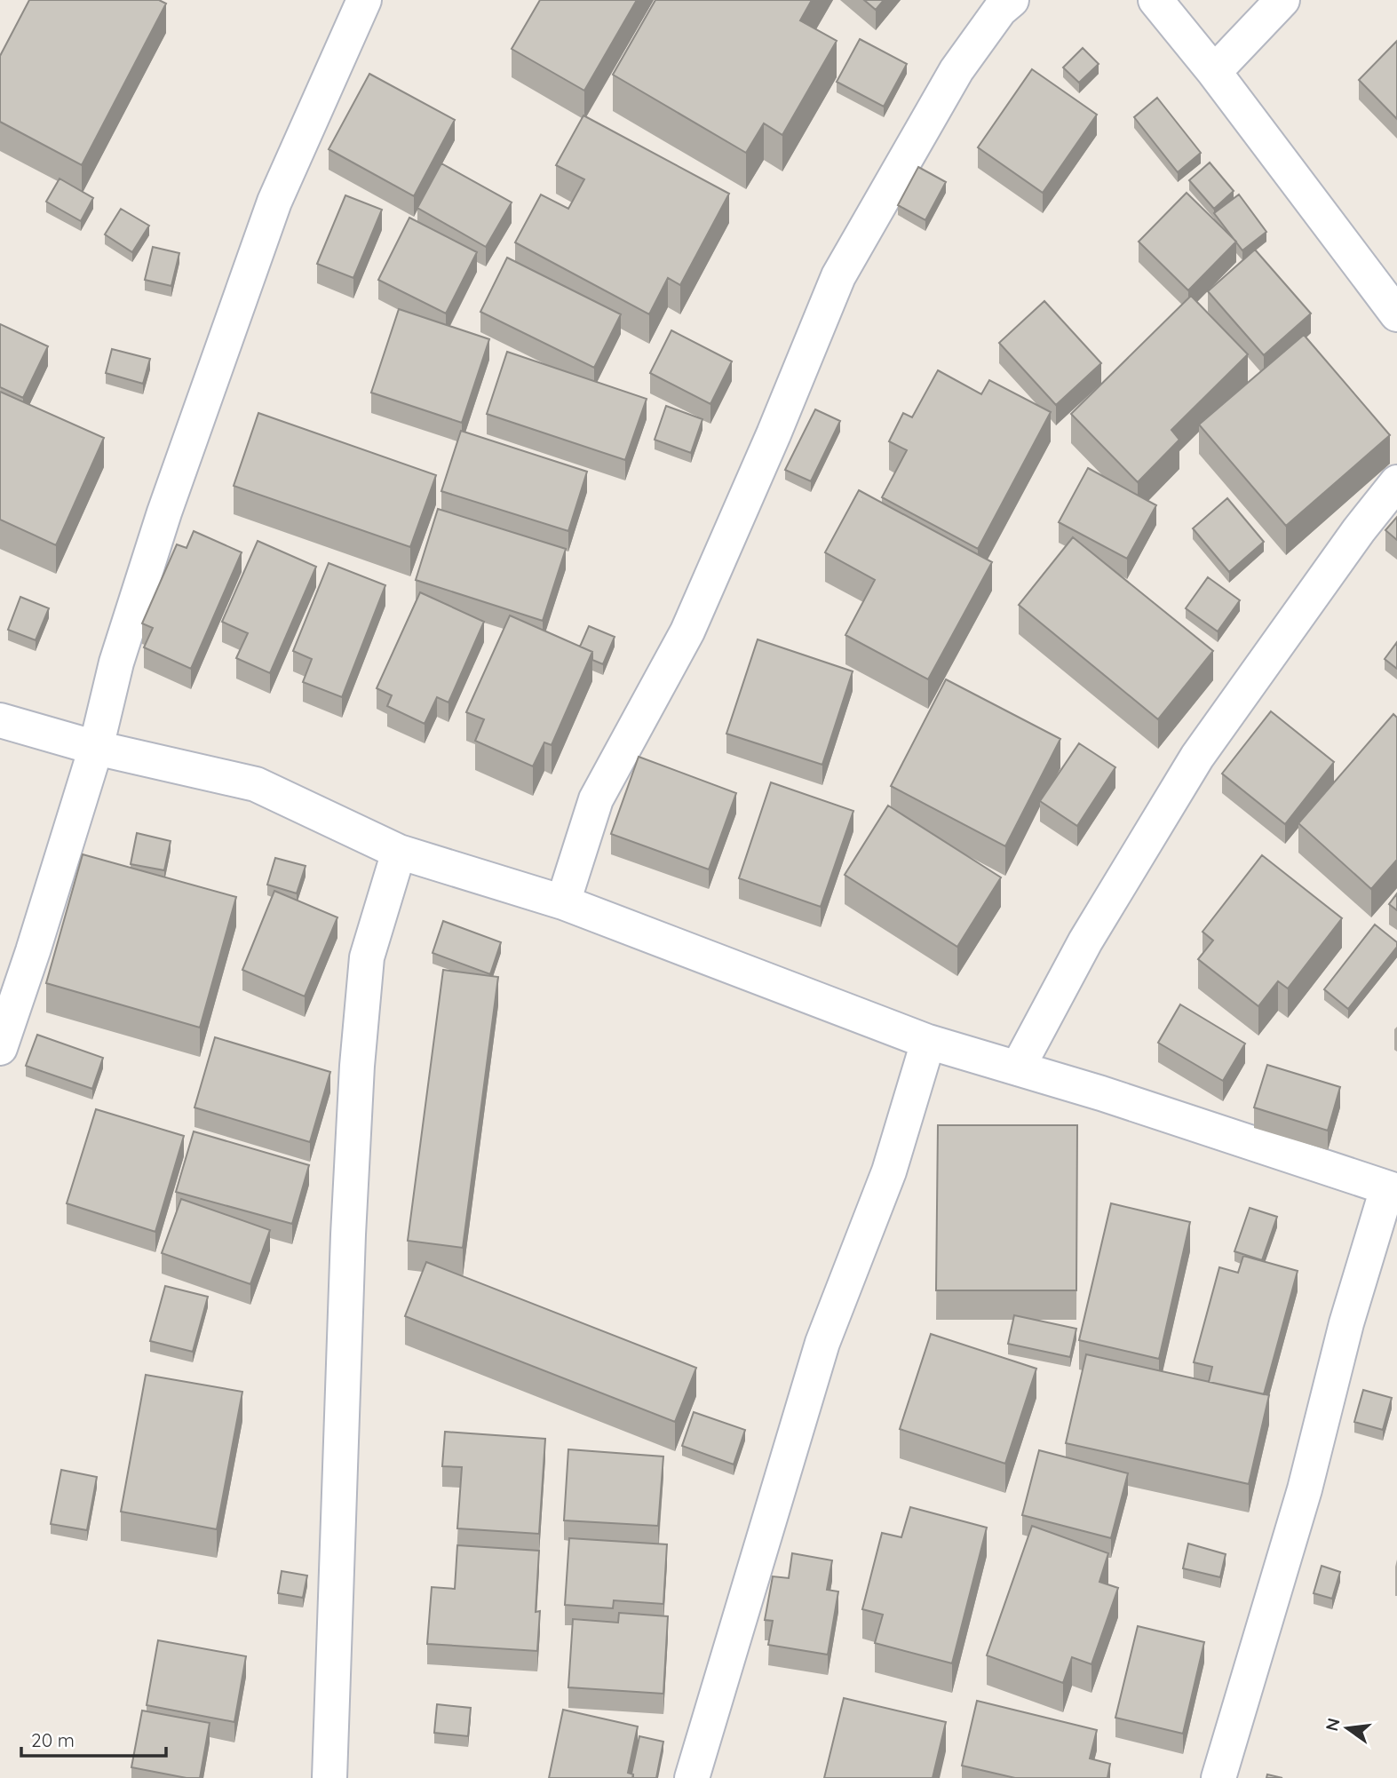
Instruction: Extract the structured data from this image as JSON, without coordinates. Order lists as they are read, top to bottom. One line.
{"scale_bar":"20 m","north":"left"}
